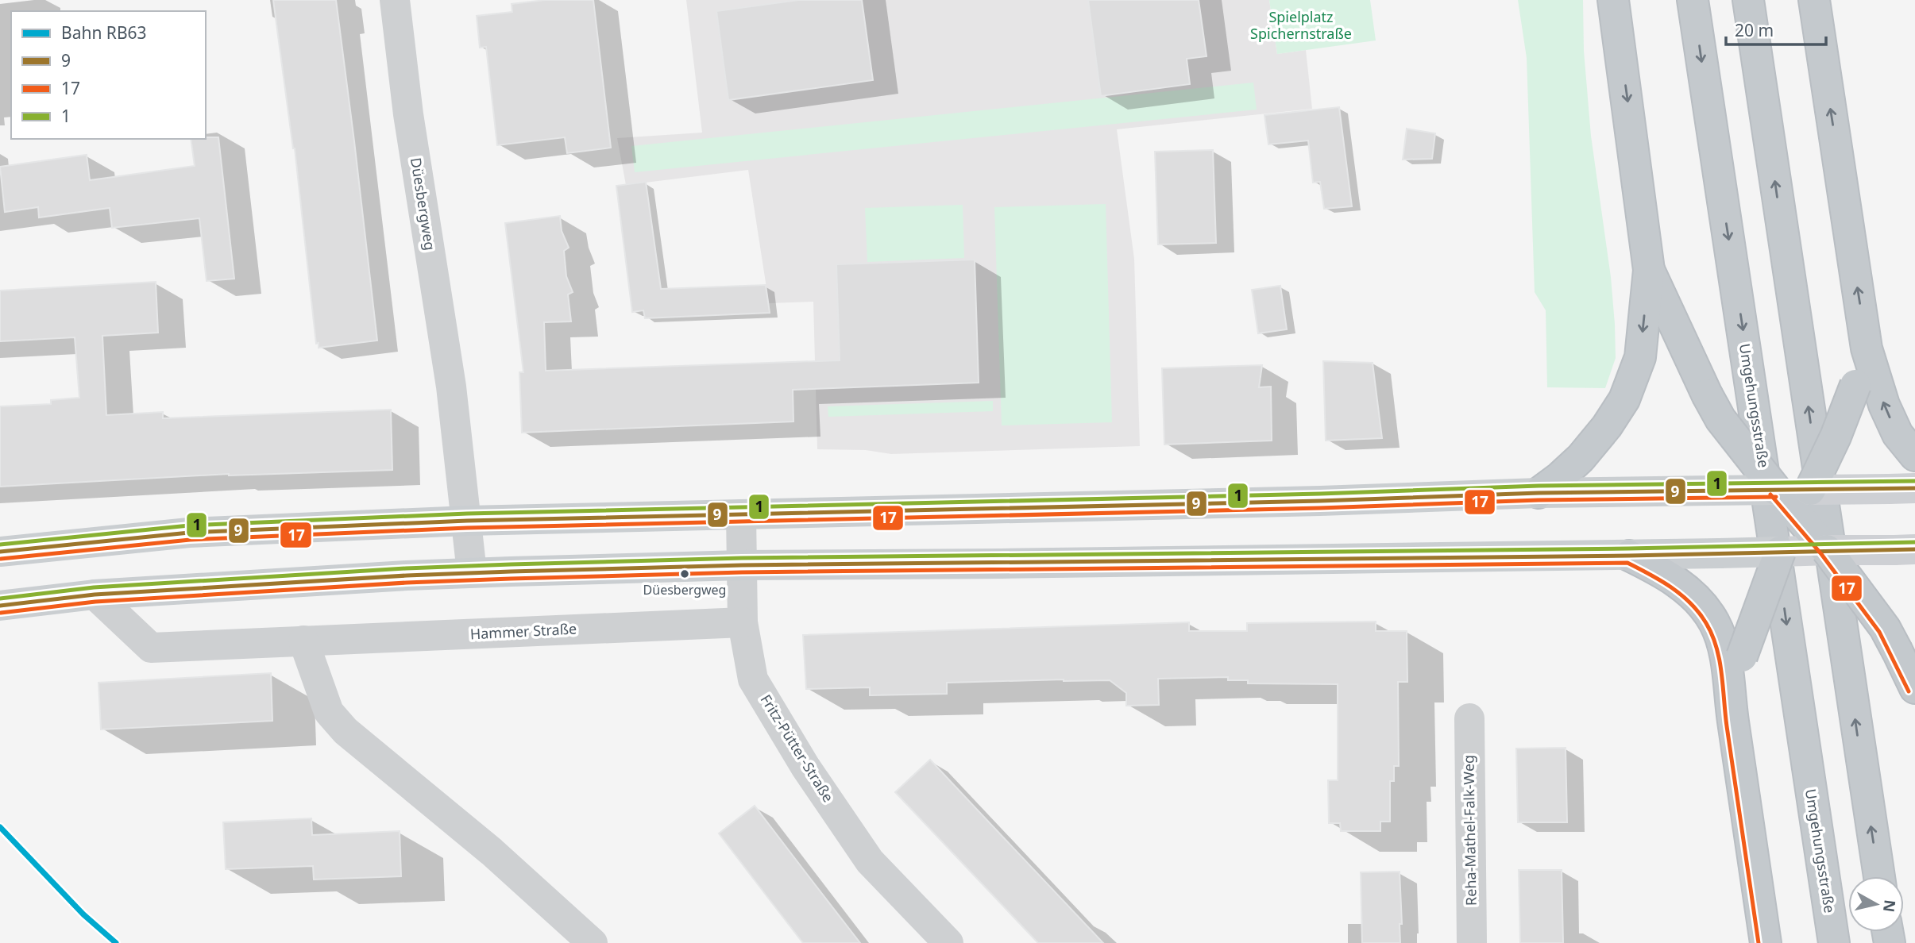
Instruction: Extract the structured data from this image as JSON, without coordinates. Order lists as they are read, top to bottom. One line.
{"streets":{"highway":["Umgehungsstraße"],"street":["Düesbergweg","Hammer Straße","Fritz-Pütter-Straße","Reha-Mathel-Falk-Weg"]},"crossings":[["Hammer Straße","Fritz-Pütter-Straße"]],"parks":["Spielplatz Spichernstraße"],"places":["Düesbergweg"],"lines":["transit line 1","transit line 9","transit line 17","rail line RB63"],"legend":["Bahn RB63","9","17","1"],"scale_bar":"20 m","north":"right"}
